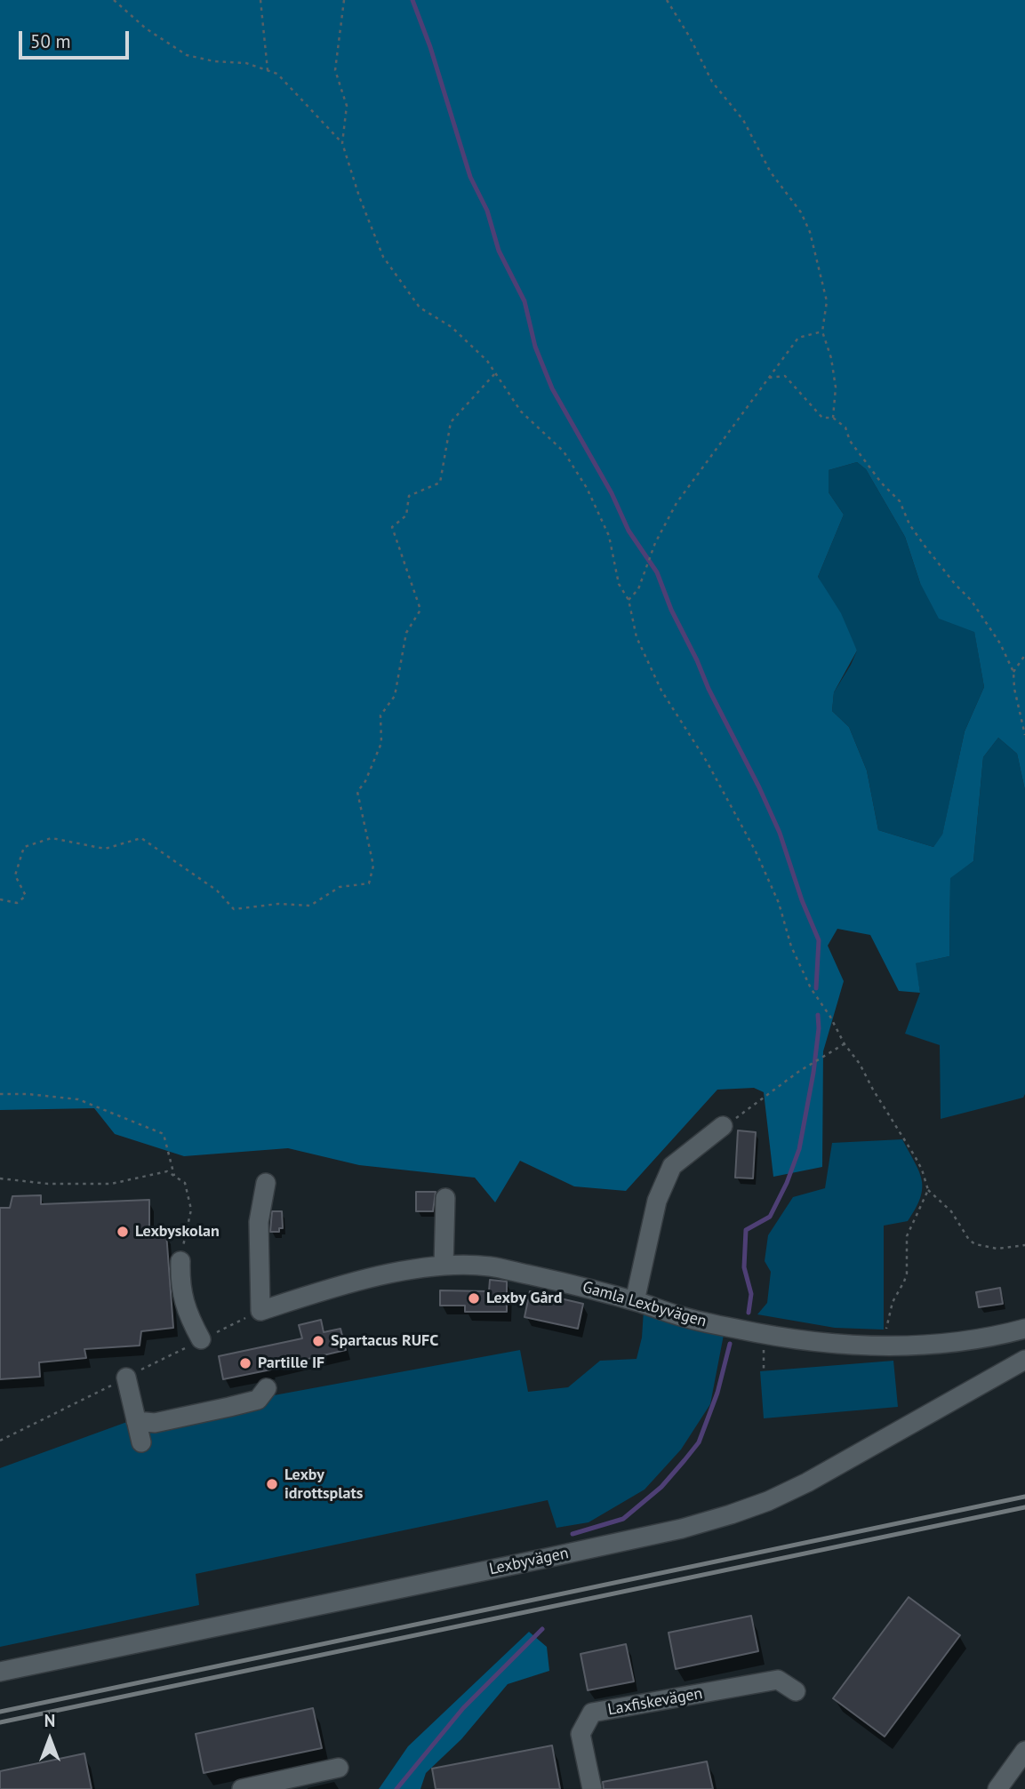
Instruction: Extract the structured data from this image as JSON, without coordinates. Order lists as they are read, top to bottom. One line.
{"streets":{"street":["Gamla Lexbyvägen","Lexbyvägen","Laxfiskevägen"]},"places":["Lexbyskolan","Lexby Gård","Spartacus RUFC","Partille IF","Lexby idrottsplats"],"scale_bar":"50 m","north":"top"}
